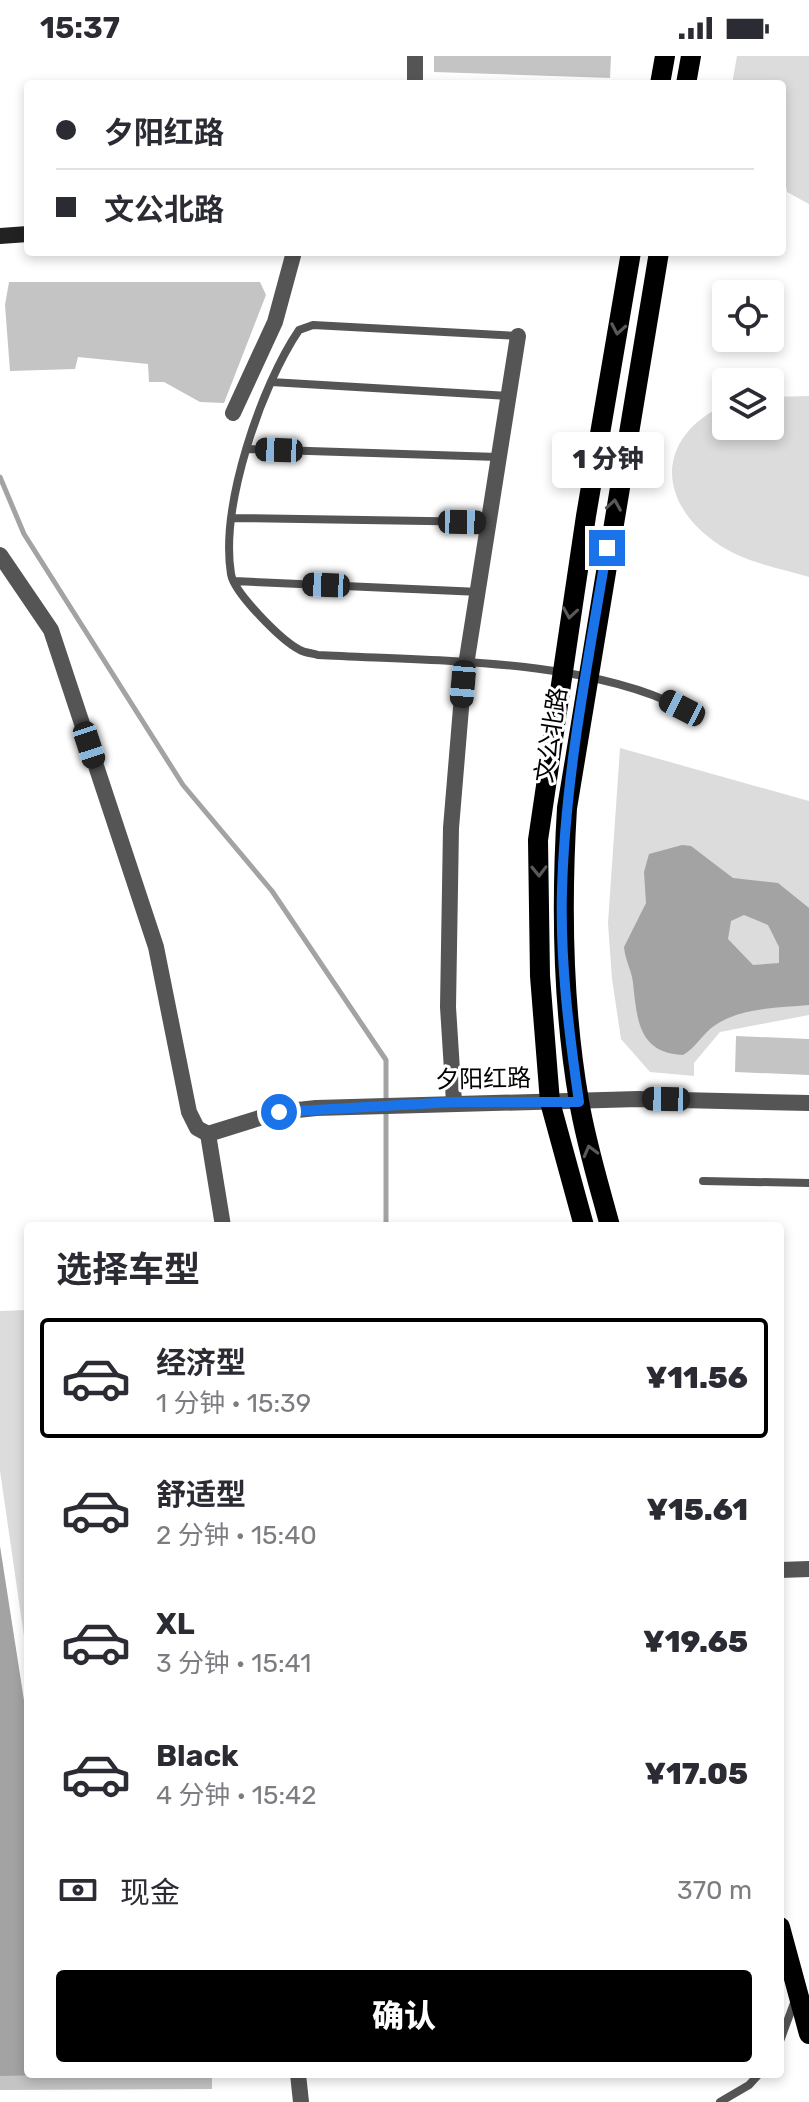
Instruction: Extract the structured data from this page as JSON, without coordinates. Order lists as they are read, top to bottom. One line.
{"streets":{"main road":["文公北路"],"street":["夕阳红路"]},"crossings":[["文公北路","夕阳红路"]],"page":{"status":"15:37","banner":["夕阳红路","文公北路"],"bubble":"1 分钟","heading":"选择车型","list":[{"name":"经济型","note":"1 分钟 · 15:39","value":"¥11.56"},{"name":"舒适型","note":"2 分钟 · 15:40","value":"¥15.61"},{"name":"XL","note":"3 分钟 · 15:41","value":"¥19.65"},{"name":"Black","note":"4 分钟 · 15:42","value":"¥17.05"}],"pay":["现金","370 m"],"buttons":"确认"}}
